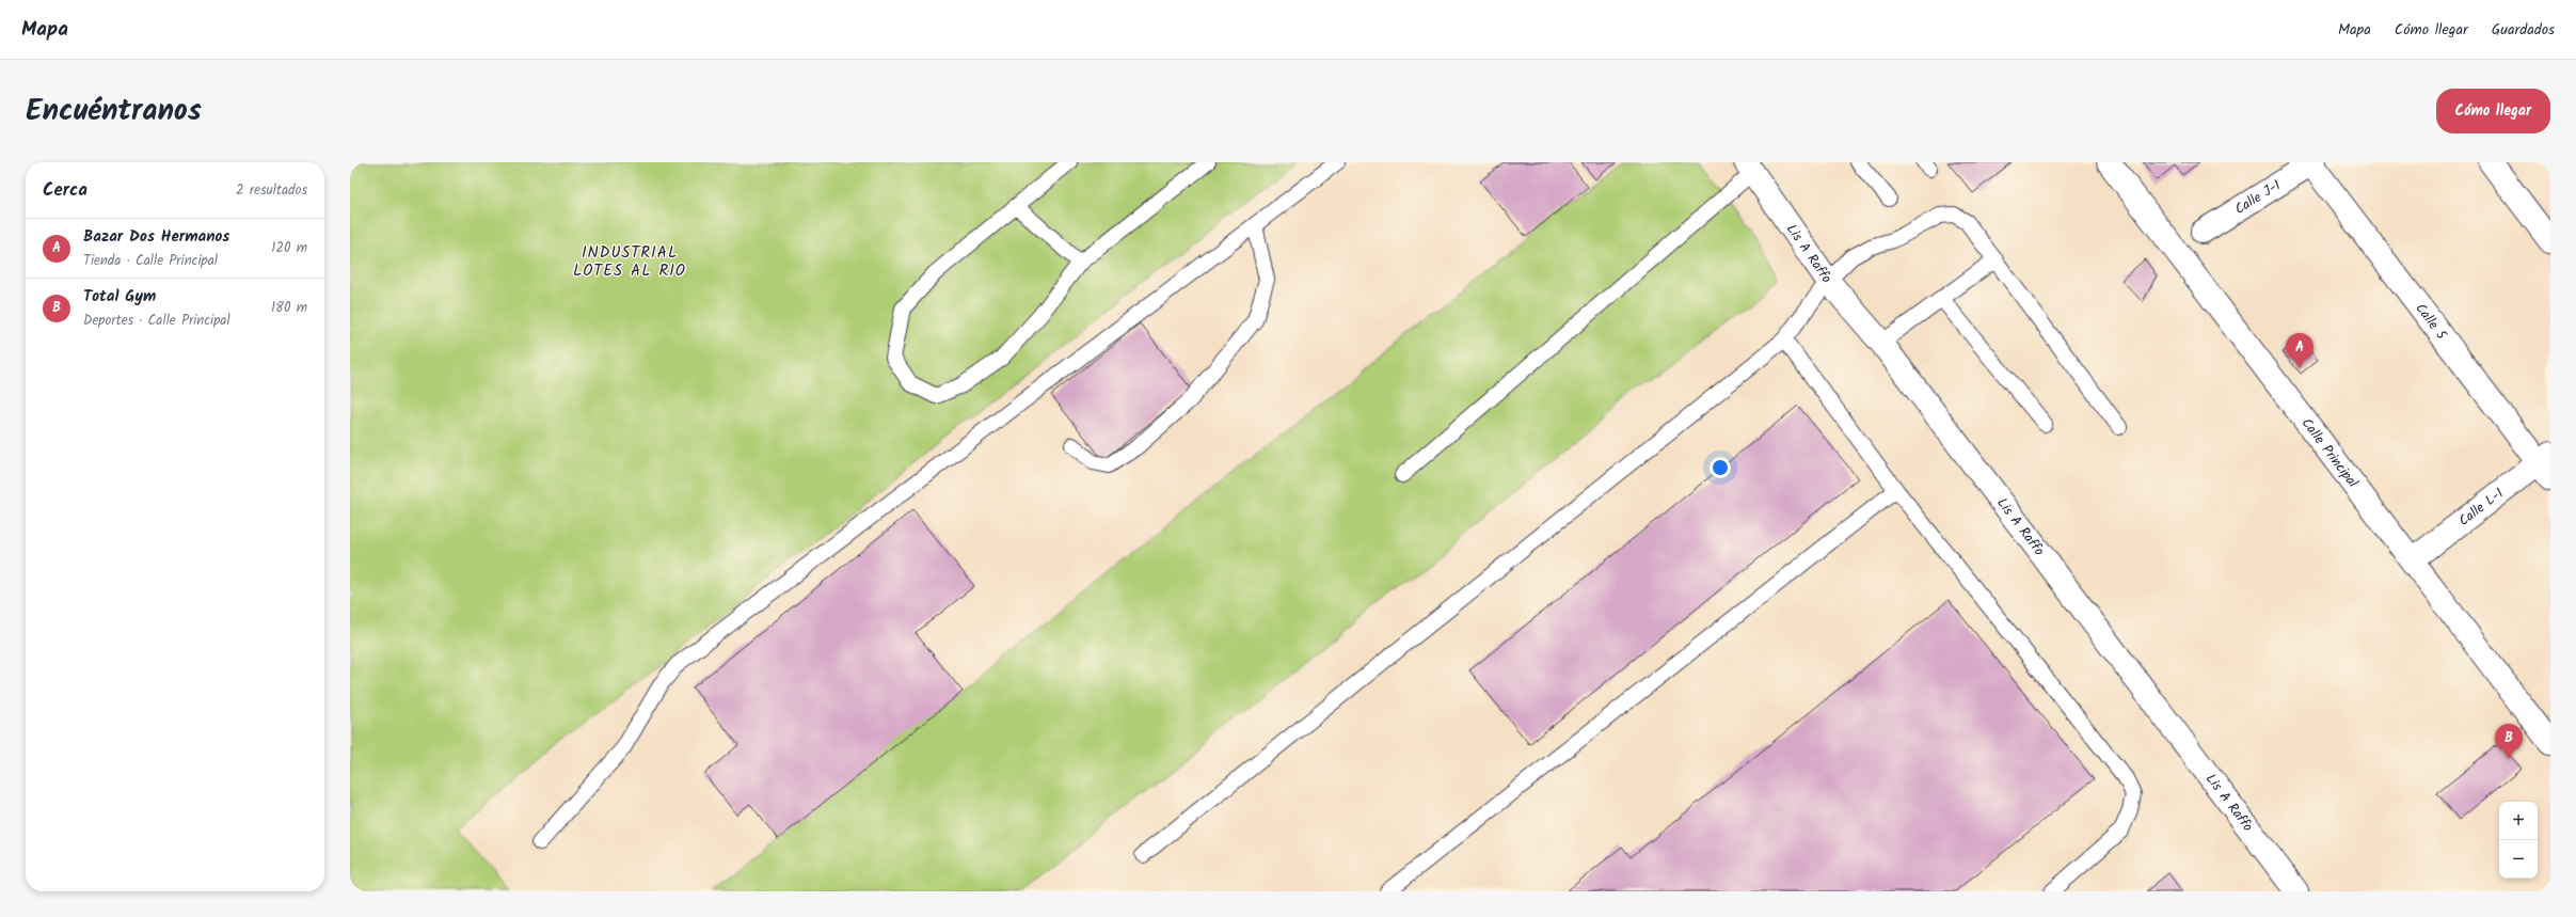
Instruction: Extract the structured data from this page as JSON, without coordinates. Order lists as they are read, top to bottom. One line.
{"streets":{"street":["Calle J-1","Lis A Raffo","Calle 5","Calle Principal","Calle L-1"]},"crossings":[["Calle J-1","Calle 5"],["Calle 5","Calle L-1"],["Calle Principal","Calle L-1"]],"districts":["INDUSTRIAL LOTES AL RIO"],"page":{"header":"Mapa","nav":["Mapa","Cómo llegar","Guardados"],"title":"Encuéntranos","buttons":"Cómo llegar","heading":["Cerca","2 resultados"],"list":[{"mark":"A","name":"Bazar Dos Hermanos","note":"Tienda · Calle Principal","value":"120 m"},{"mark":"B","name":"Total Gym","note":"Deportes · Calle Principal","value":"180 m"}],"pins":["A","B"],"map_buttons":["+","−"]}}
